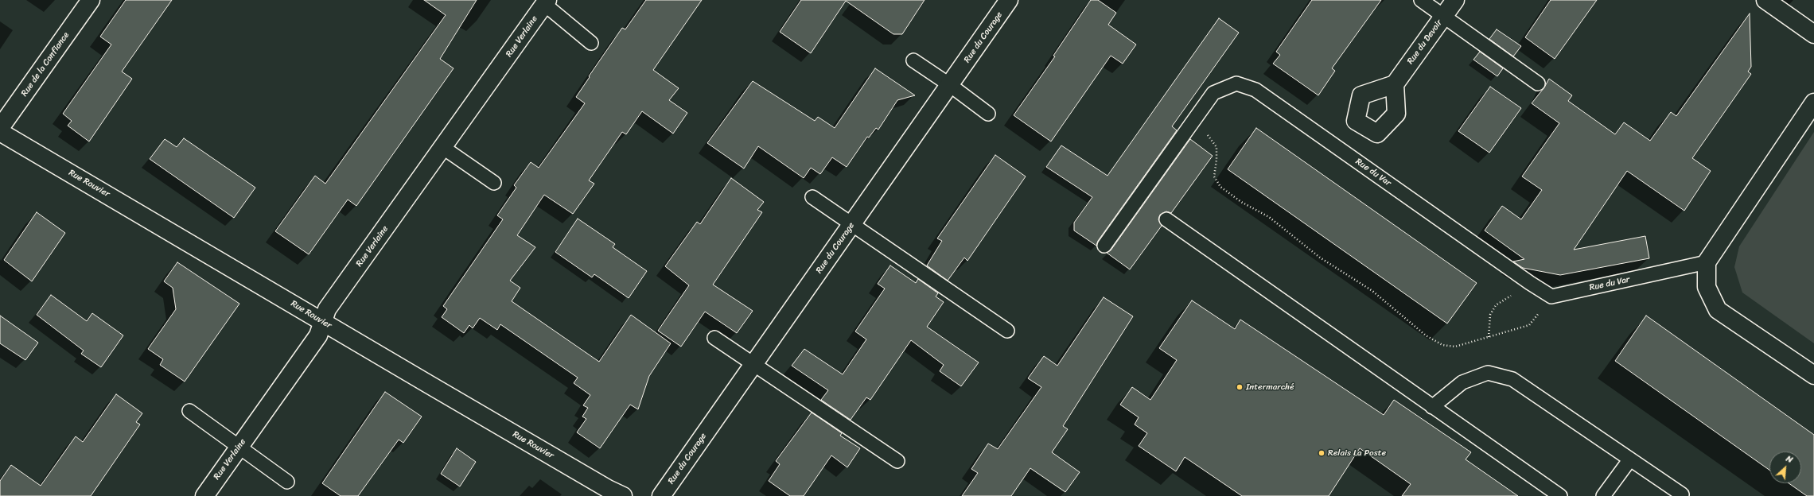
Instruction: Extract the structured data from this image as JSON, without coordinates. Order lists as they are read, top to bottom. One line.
{"streets":{"street":["Rue Verlaine","Rue du Courage","Rue du Devoir","Rue de la Confiance","Rue Rouvier"],"lane":["Rue du Var"]},"crossings":[["Rue Verlaine","Rue Rouvier"]],"places":["Intermarché","Relais La Poste"],"north":"top right"}
